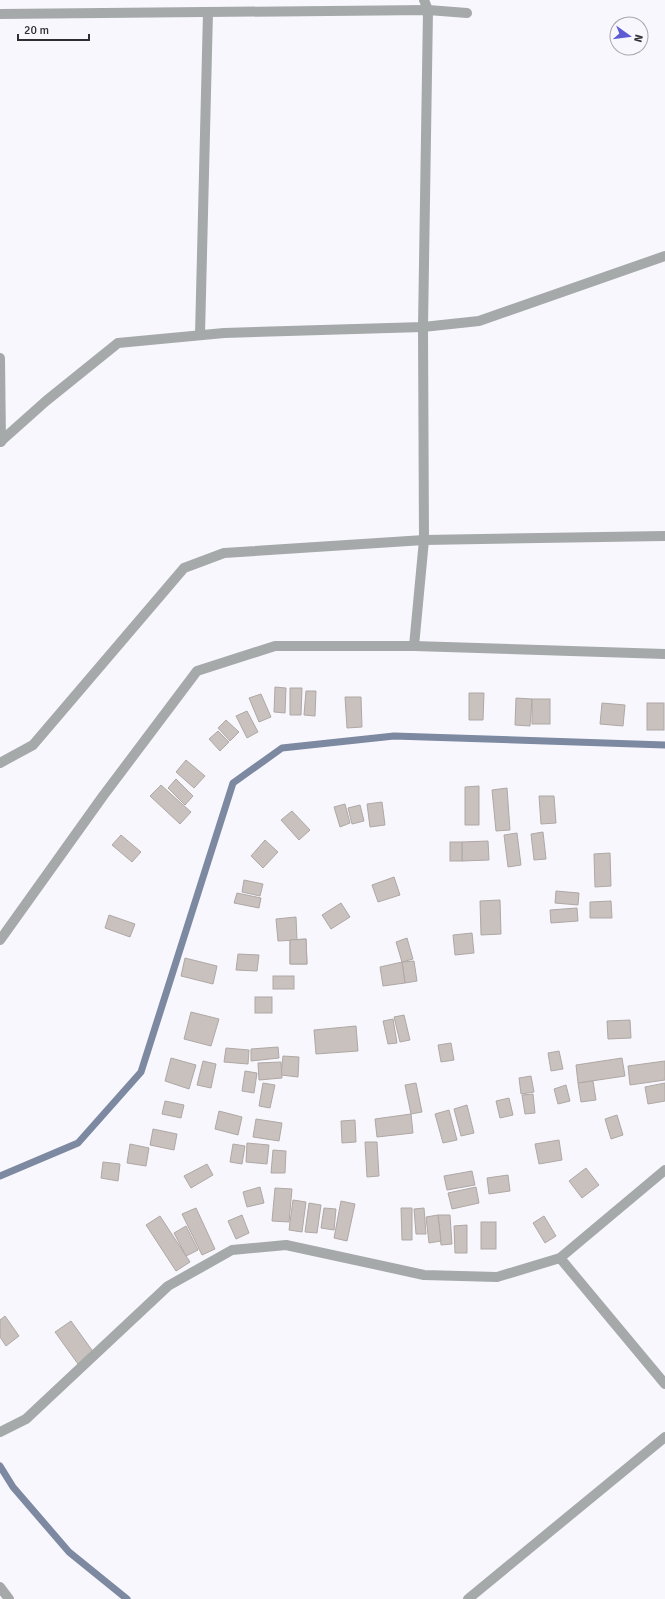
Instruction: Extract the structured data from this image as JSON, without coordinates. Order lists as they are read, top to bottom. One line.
{"scale_bar":"20 m","north":"right"}
